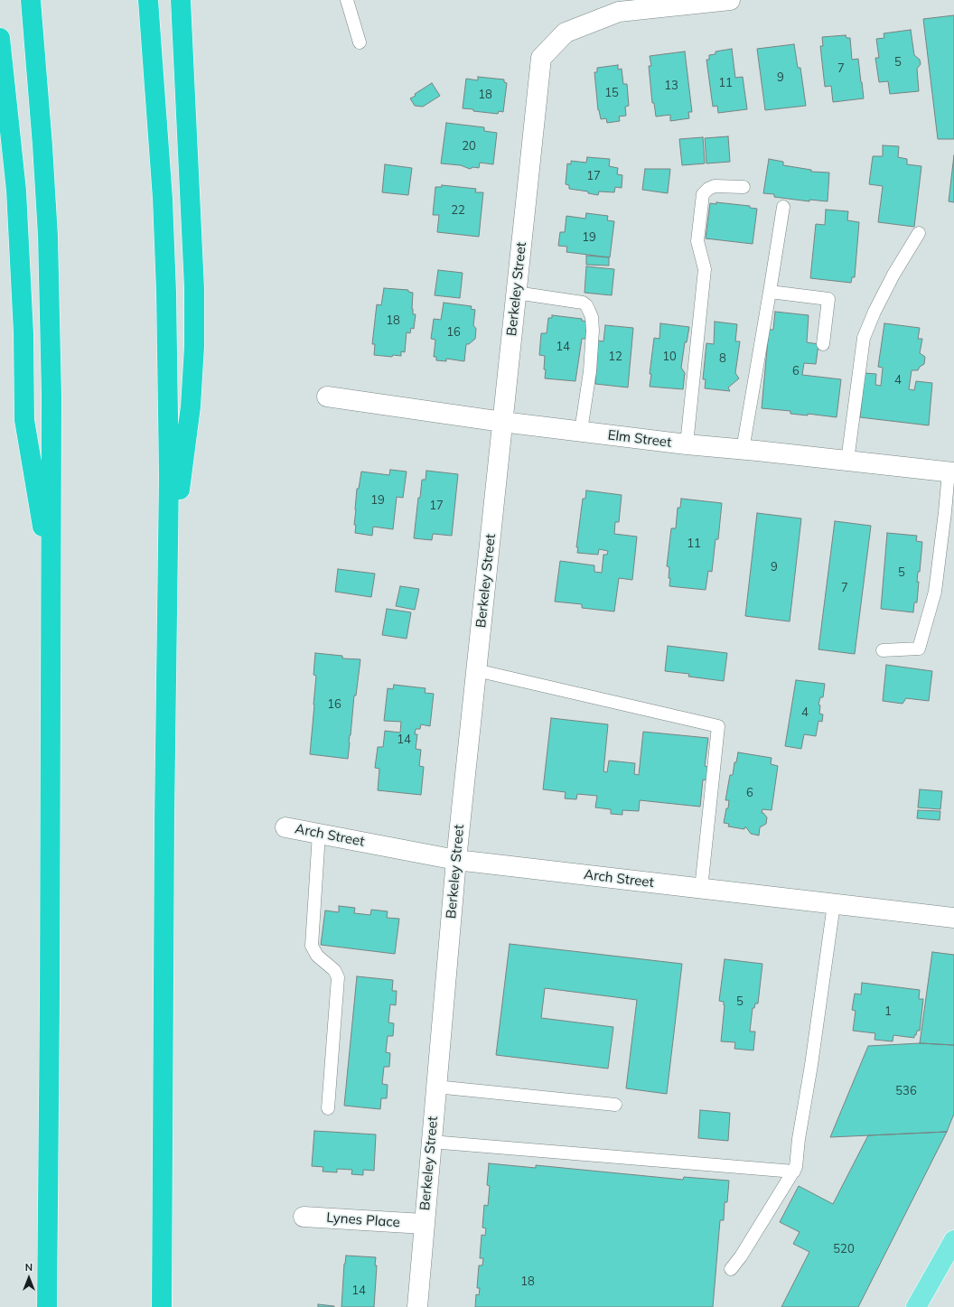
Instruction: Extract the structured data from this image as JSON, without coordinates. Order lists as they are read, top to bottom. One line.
{"streets":{"street":["Berkeley Street","Elm Street","Arch Street","Lynes Place"]},"crossings":[["Berkeley Street","Elm Street"],["Berkeley Street","Arch Street"],["Berkeley Street","Lynes Place"]],"house_numbers":["5","7","9","11","13","15","18","20","17","22","19","18","16","14","12","10","8","6","4","19","17","11","9","5","7","16","4","14","6","5","1","536","520","18","14"],"north":"top"}
